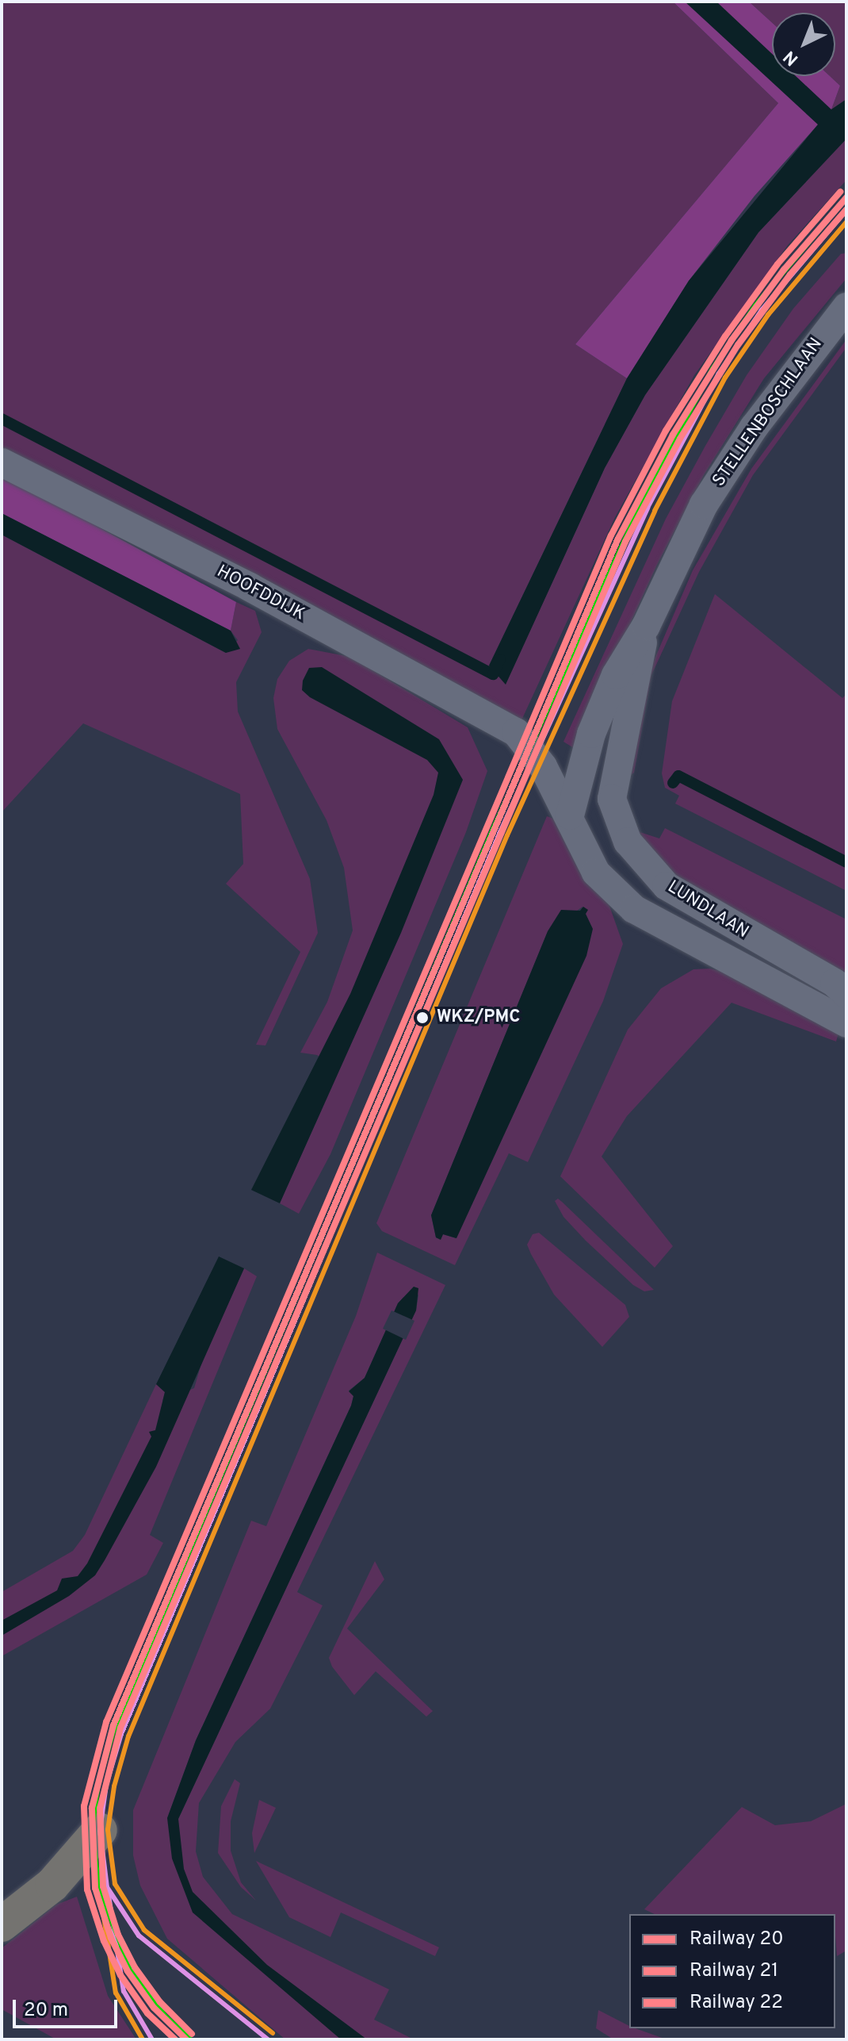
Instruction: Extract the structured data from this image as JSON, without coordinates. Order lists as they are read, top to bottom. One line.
{"streets":{"street":["STELLENBOSCHLAAN","HOOFDDIJK","LUNDLAAN"]},"crossings":[["STELLENBOSCHLAAN","HOOFDDIJK"],["STELLENBOSCHLAAN","LUNDLAAN"],["HOOFDDIJK","LUNDLAAN"]],"places":["WKZ/PMC"],"lines":["rail line 22","rail line 20","rail line 21"],"legend":["Railway 20","Railway 21","Railway 22"],"scale_bar":"20 m","north":"bottom left"}
